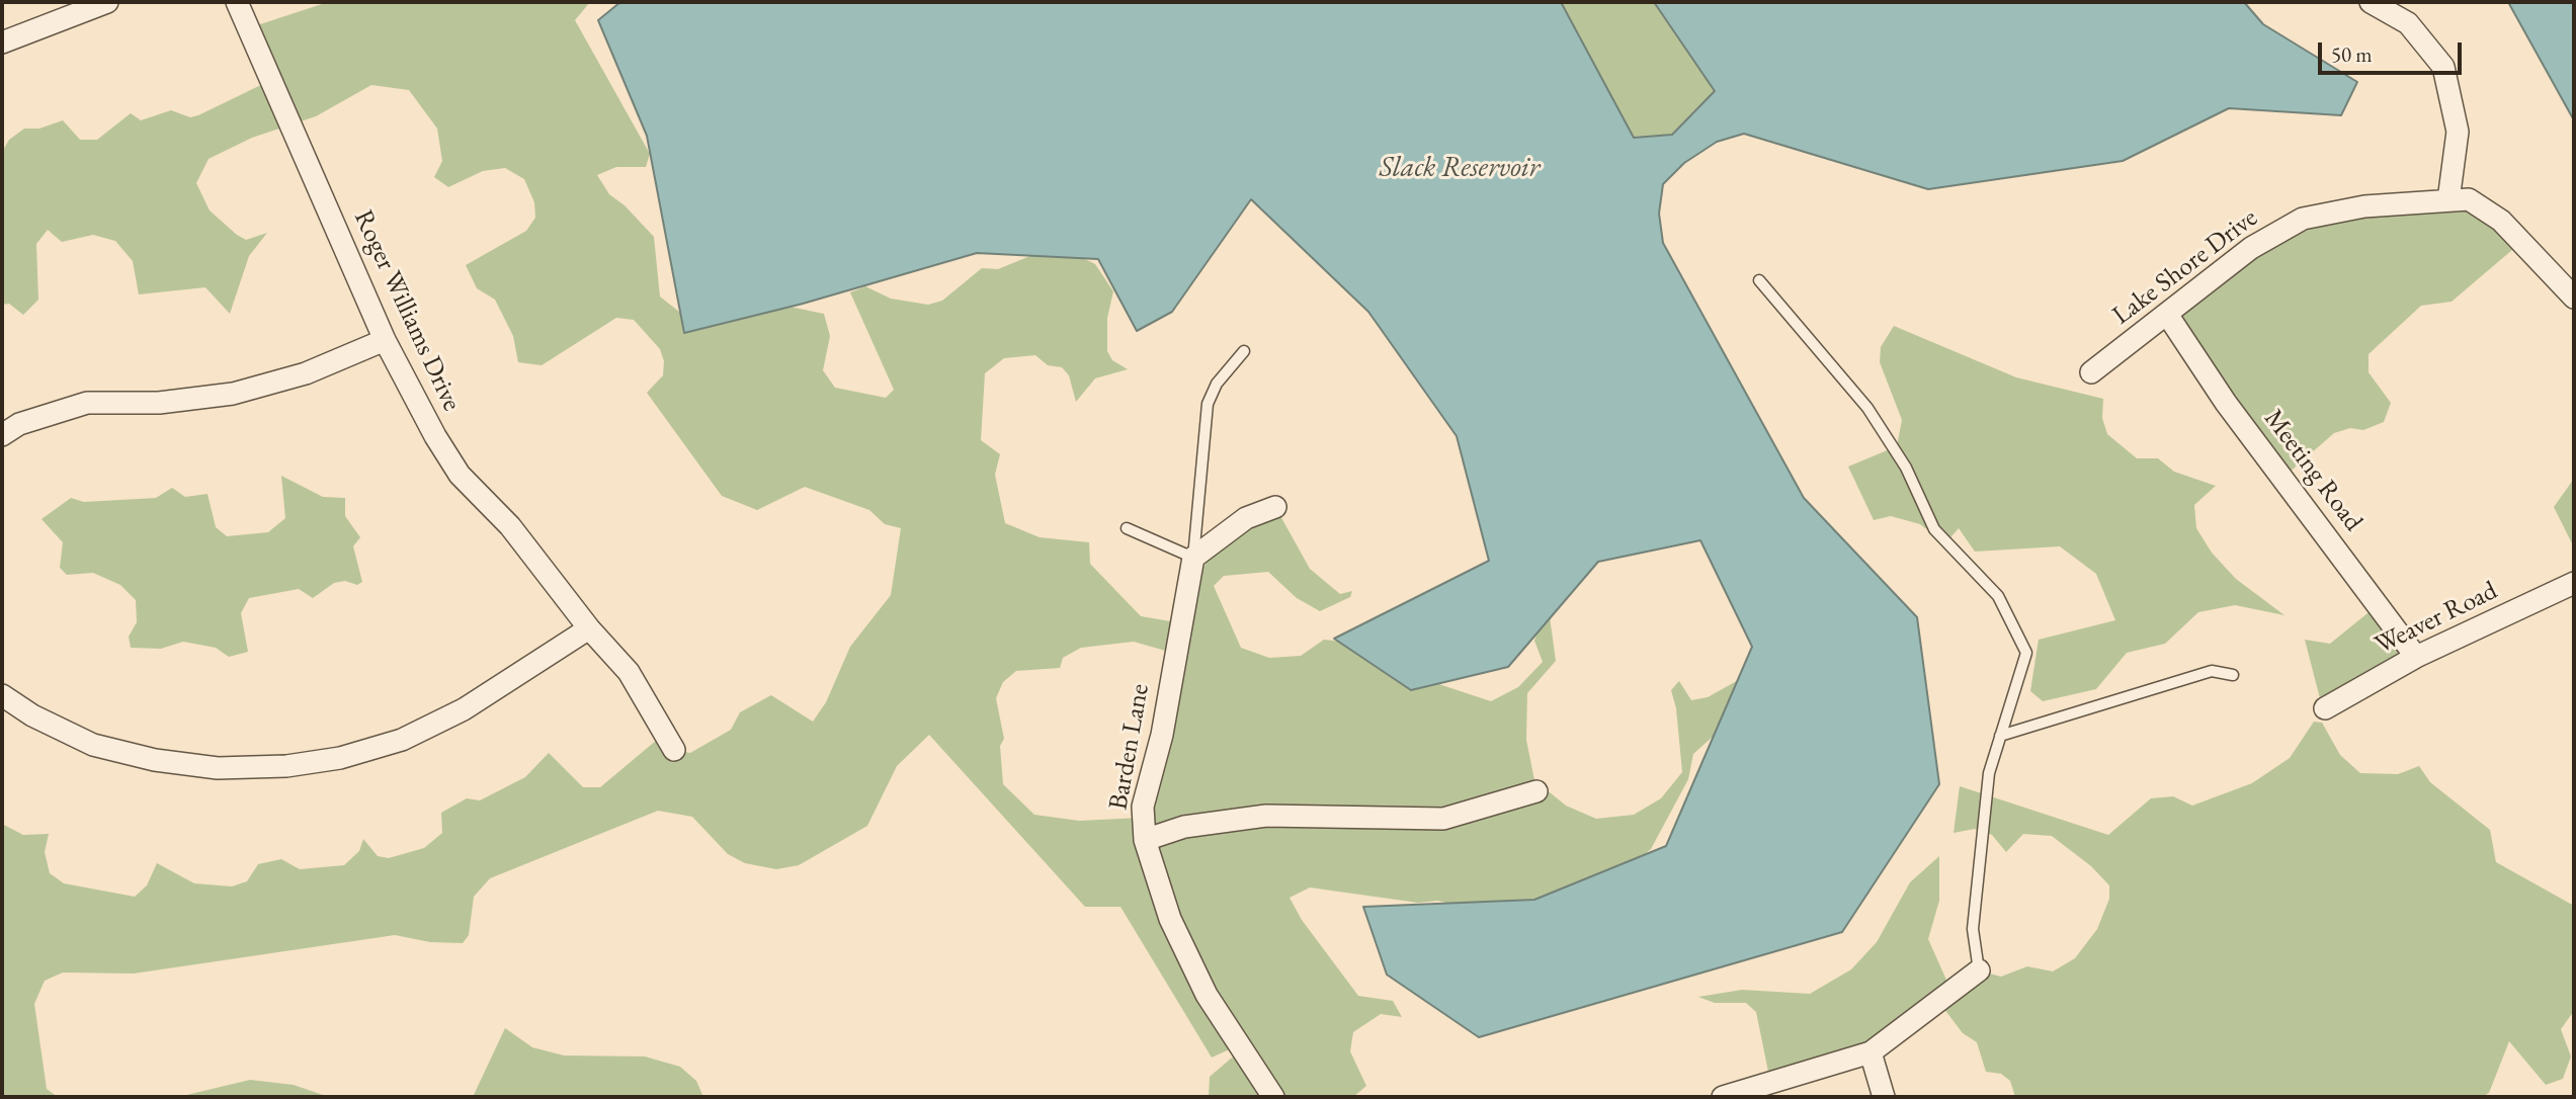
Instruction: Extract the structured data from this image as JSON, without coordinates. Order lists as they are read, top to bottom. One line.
{"streets":{"street":["Lake Shore Drive","Roger Williams Drive","Meeting Road","Weaver Road","Barden Lane"]},"crossings":[["Lake Shore Drive","Meeting Road"],["Meeting Road","Weaver Road"]],"water":["Slack Reservoir"],"scale_bar":"50 m"}
